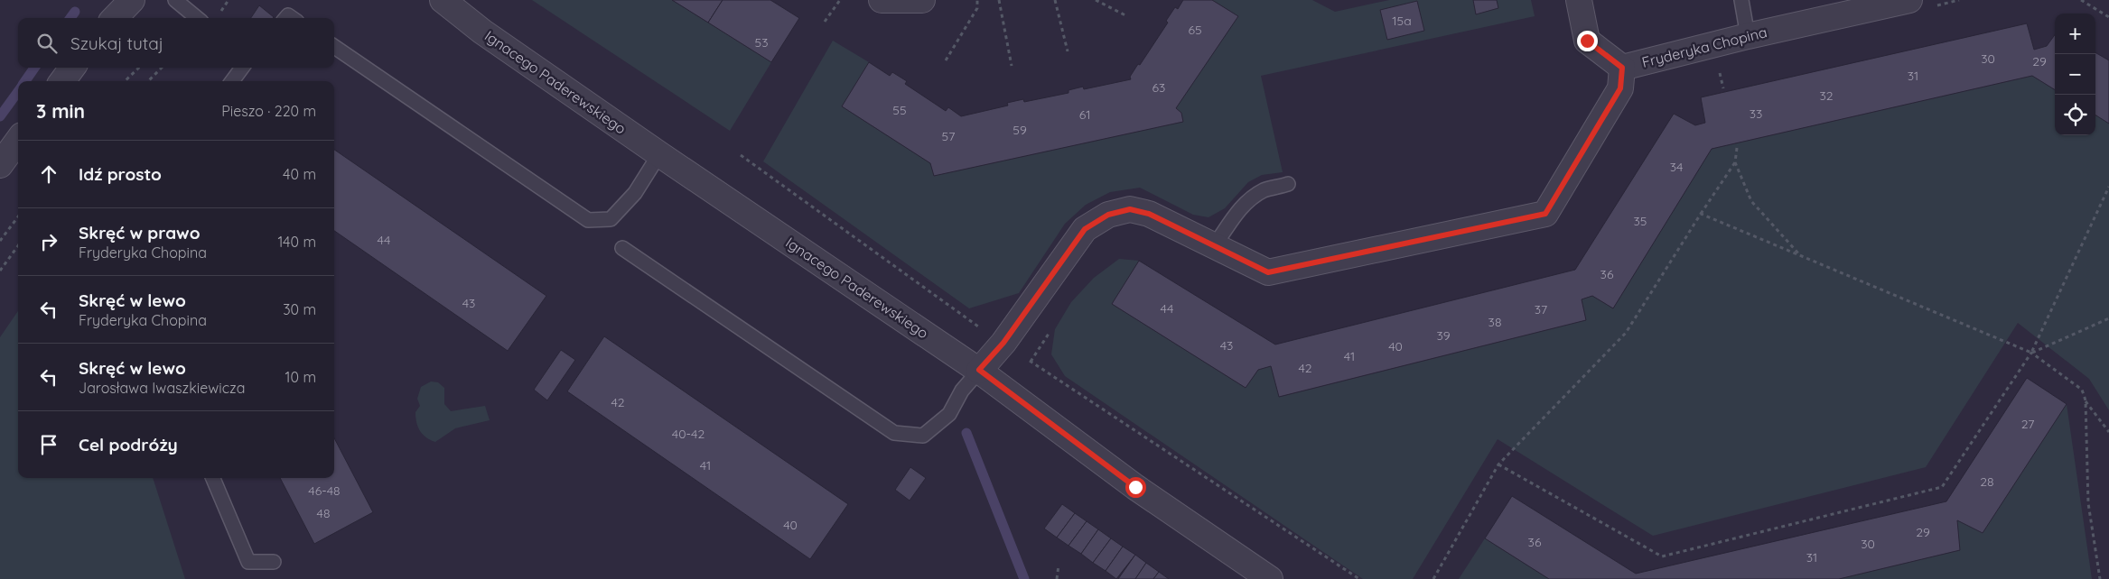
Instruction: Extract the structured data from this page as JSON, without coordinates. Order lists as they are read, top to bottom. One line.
{"streets":{"street":["Fryderyka Chopina","Ignacego Paderewskiego"]},"crossings":[["Fryderyka Chopina","Ignacego Paderewskiego"]],"house_numbers":["15a","65","53","30","29","31","63","32","55","33","61","59","57","34","35","44","36","43","44","37","38","39","43","40","41","42","42","27","40-42","41","28","46-48","48","40","29","36","30","31"],"page":{"map_buttons":["+","−"],"search":"Szukaj tutaj","heading":["3 min","Pieszo · 220 m"],"list":[["Idź prosto","40 m"],["Skręć w prawo","Fryderyka Chopina","140 m"],["Skręć w lewo","Fryderyka Chopina","30 m"],["Skręć w lewo","Jarosława Iwaszkiewicza","10 m"],"Cel podróży"]}}
